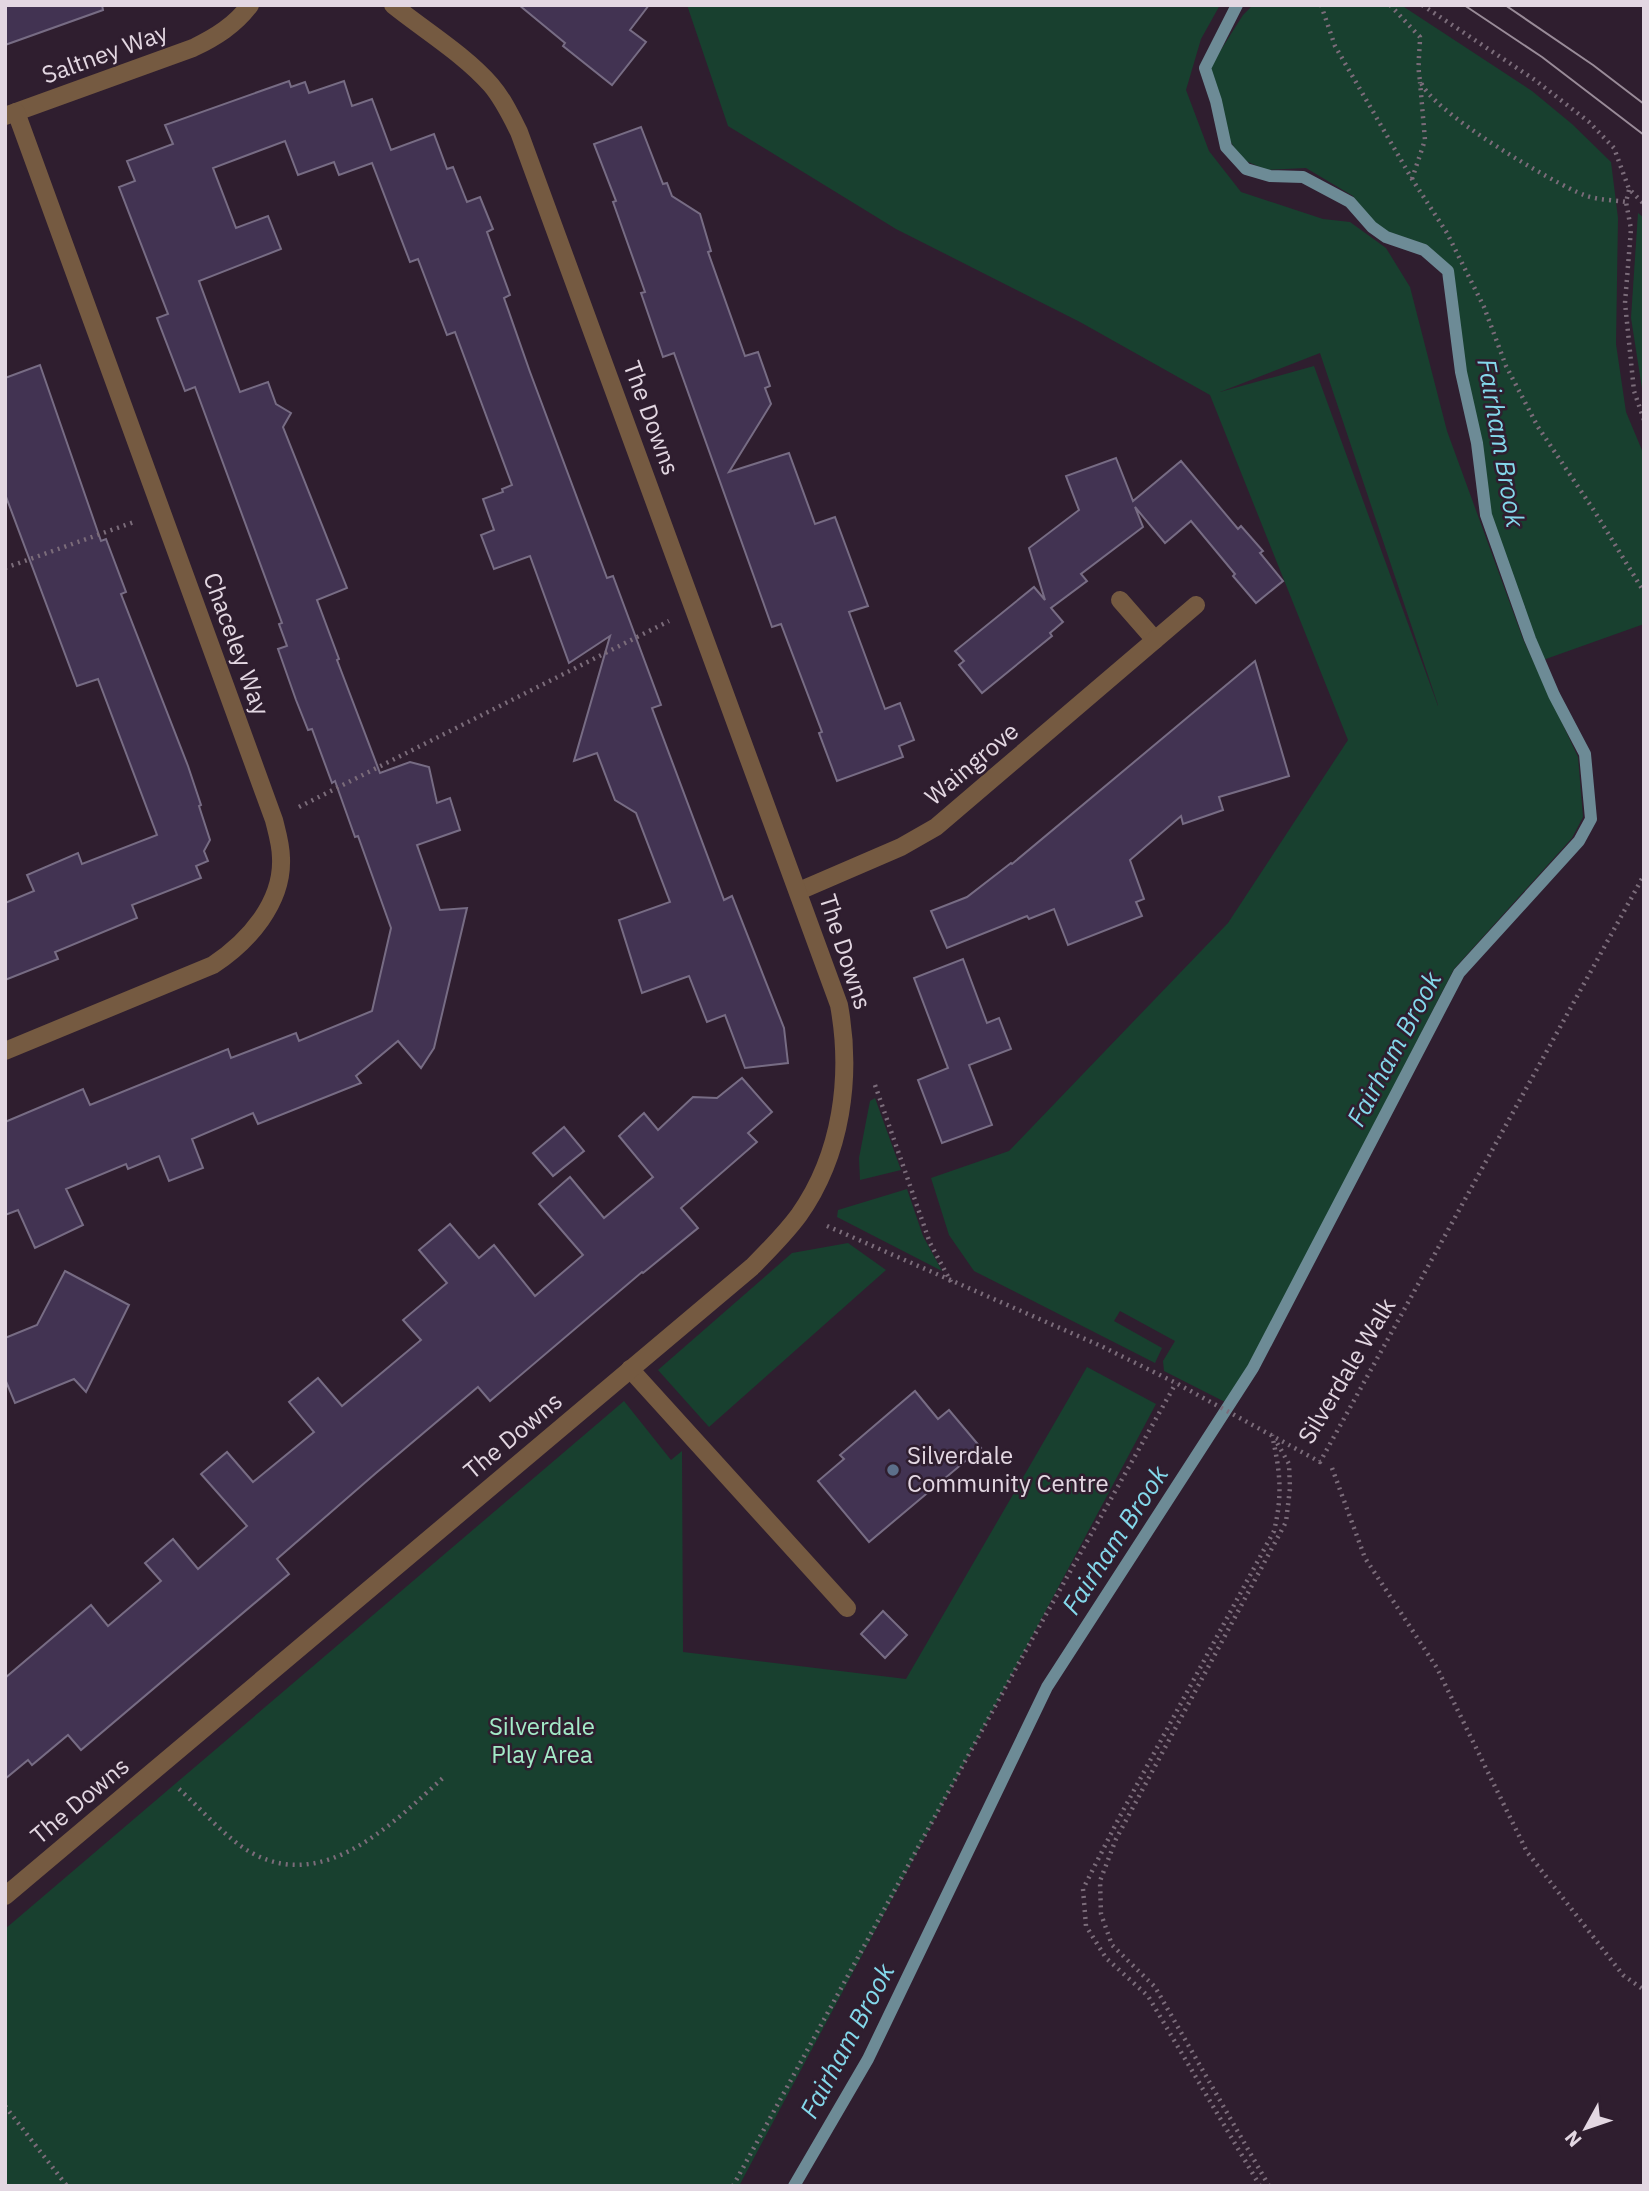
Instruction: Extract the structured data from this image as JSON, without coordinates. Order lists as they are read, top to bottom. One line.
{"streets":{"street":["Saltney Way","The Downs","Chaceley Way","Waingrove"],"path":["Silverdale Walk"]},"crossings":[["Saltney Way","Chaceley Way"],["The Downs","Waingrove"],["The Downs","Silverdale Walk"]],"water":["Fairham Brook"],"parks":["Silverdale Play Area"],"places":["Silverdale Community Centre"],"north":"bottom left"}
